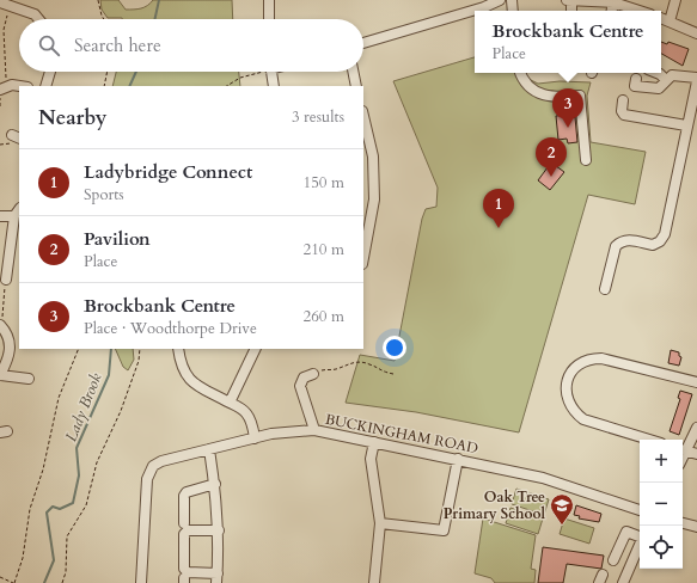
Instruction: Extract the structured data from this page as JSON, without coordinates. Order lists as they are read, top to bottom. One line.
{"streets":{"street":["BUCKINGHAM ROAD"]},"water":["Lady Brook"],"places":{"school or university":["Oak Tree Primary School"]},"page":{"popup":["Brockbank Centre","Place"],"search":"Search here","heading":["Nearby","3 results"],"pins":["3","2","1"],"list":[{"mark":"1","name":"Ladybridge Connect","note":"Sports","value":"150 m"},{"mark":"2","name":"Pavilion","note":"Place","value":"210 m"},{"mark":"3","name":"Brockbank Centre","note":"Place · Woodthorpe Drive","value":"260 m"}],"map_buttons":["+","−"]}}
